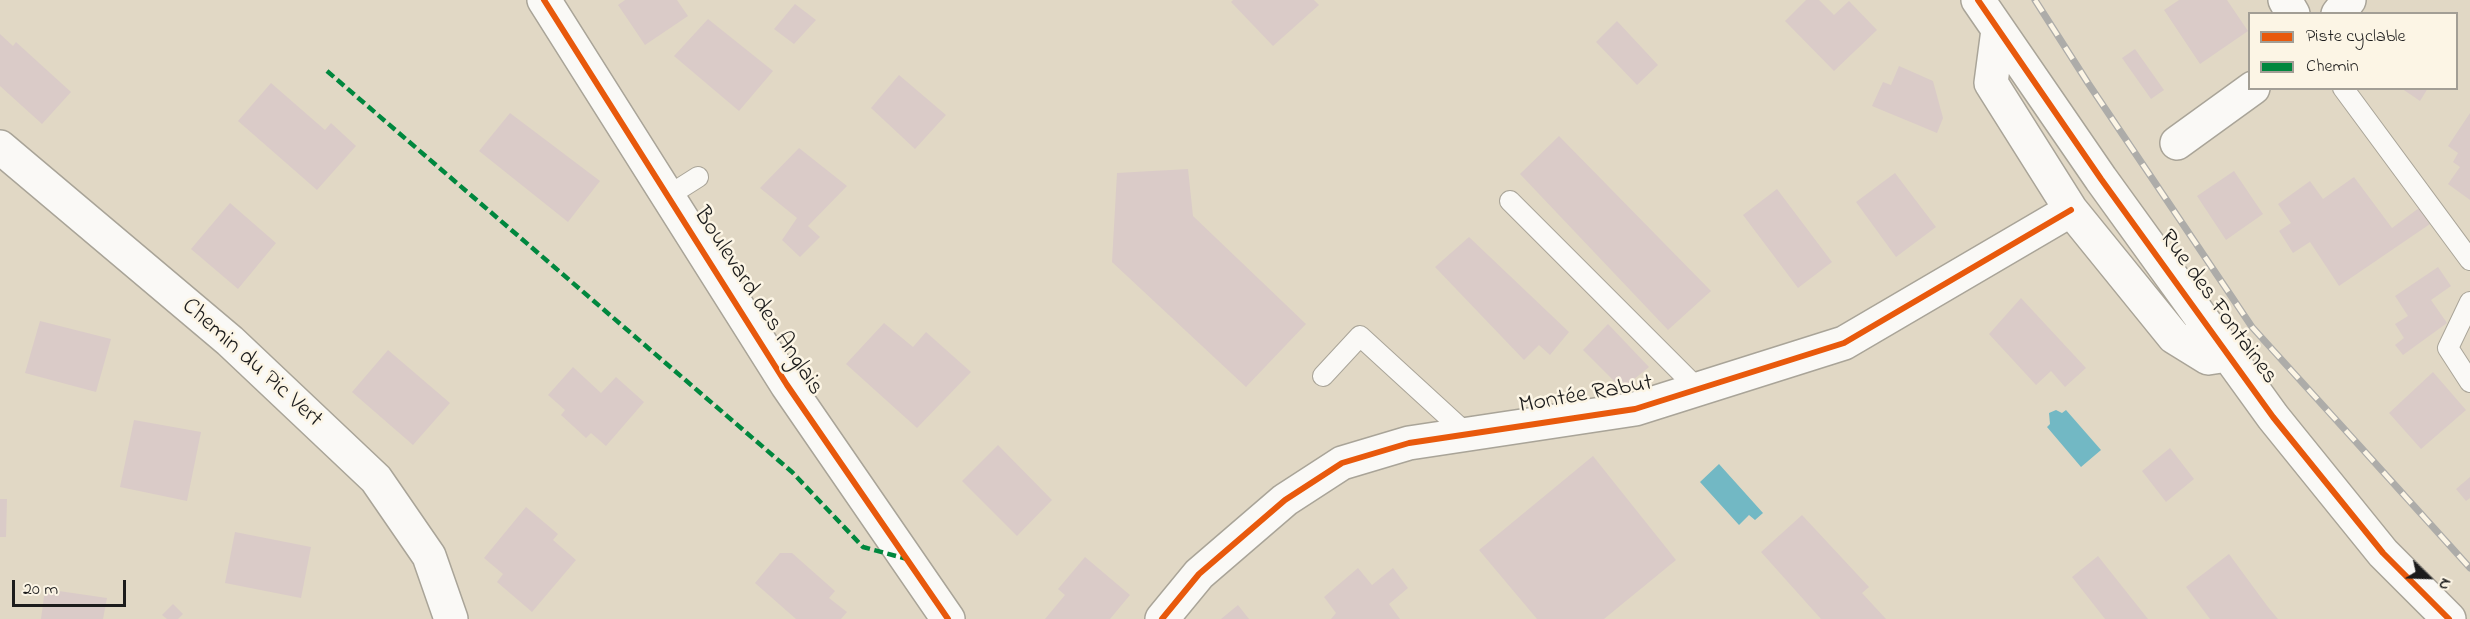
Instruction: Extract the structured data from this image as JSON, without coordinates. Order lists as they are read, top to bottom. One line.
{"streets":{"street":["Boulevard des Anglais","Rue des Fontaines","Chemin du Pic Vert","Montée Rabut"]},"legend":["Piste cyclable","Chemin"],"scale_bar":"20 m","north":"bottom right"}
